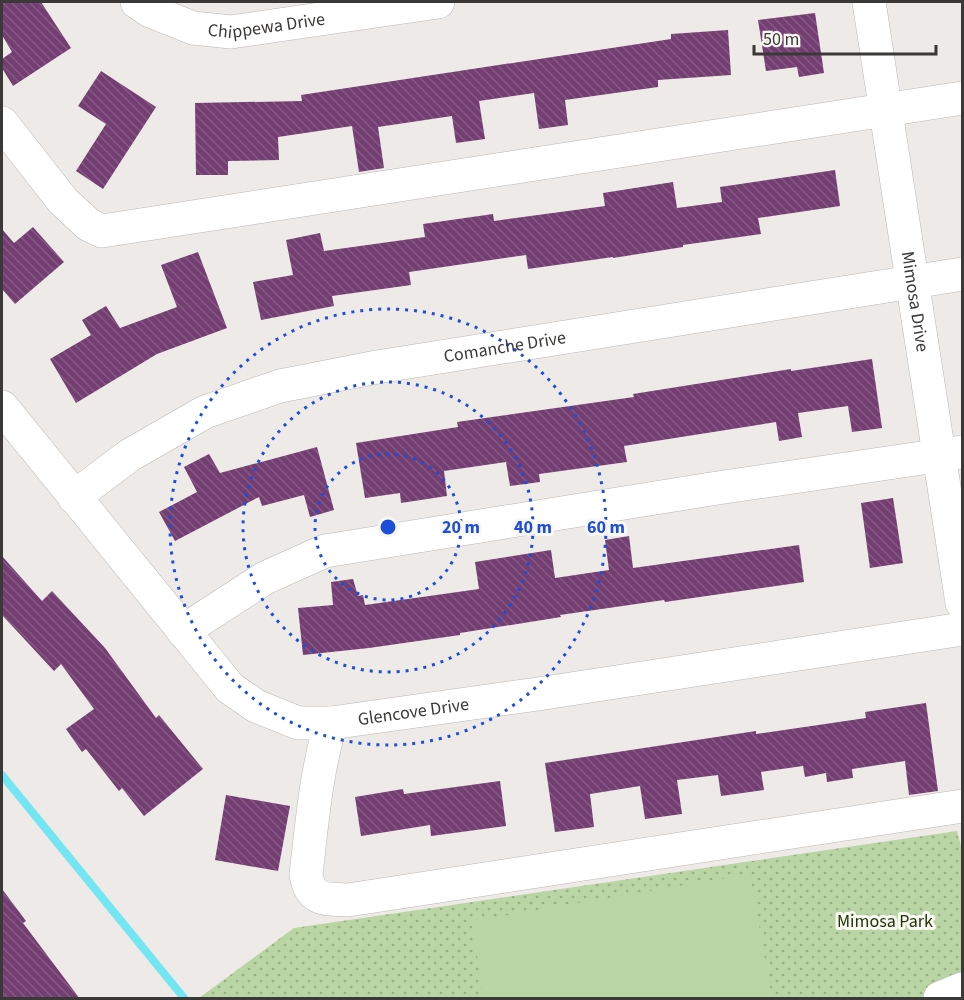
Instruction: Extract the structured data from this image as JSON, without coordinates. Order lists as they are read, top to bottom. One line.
{"streets":{"street":["Chippewa Drive","Mimosa Drive","Comanche Drive","Glencove Drive"]},"crossings":[["Mimosa Drive","Comanche Drive"],["Comanche Drive","Glencove Drive"]],"parks":["Mimosa Park"],"scale_bar":"50 m","rings":["20 m","40 m","60 m"]}
